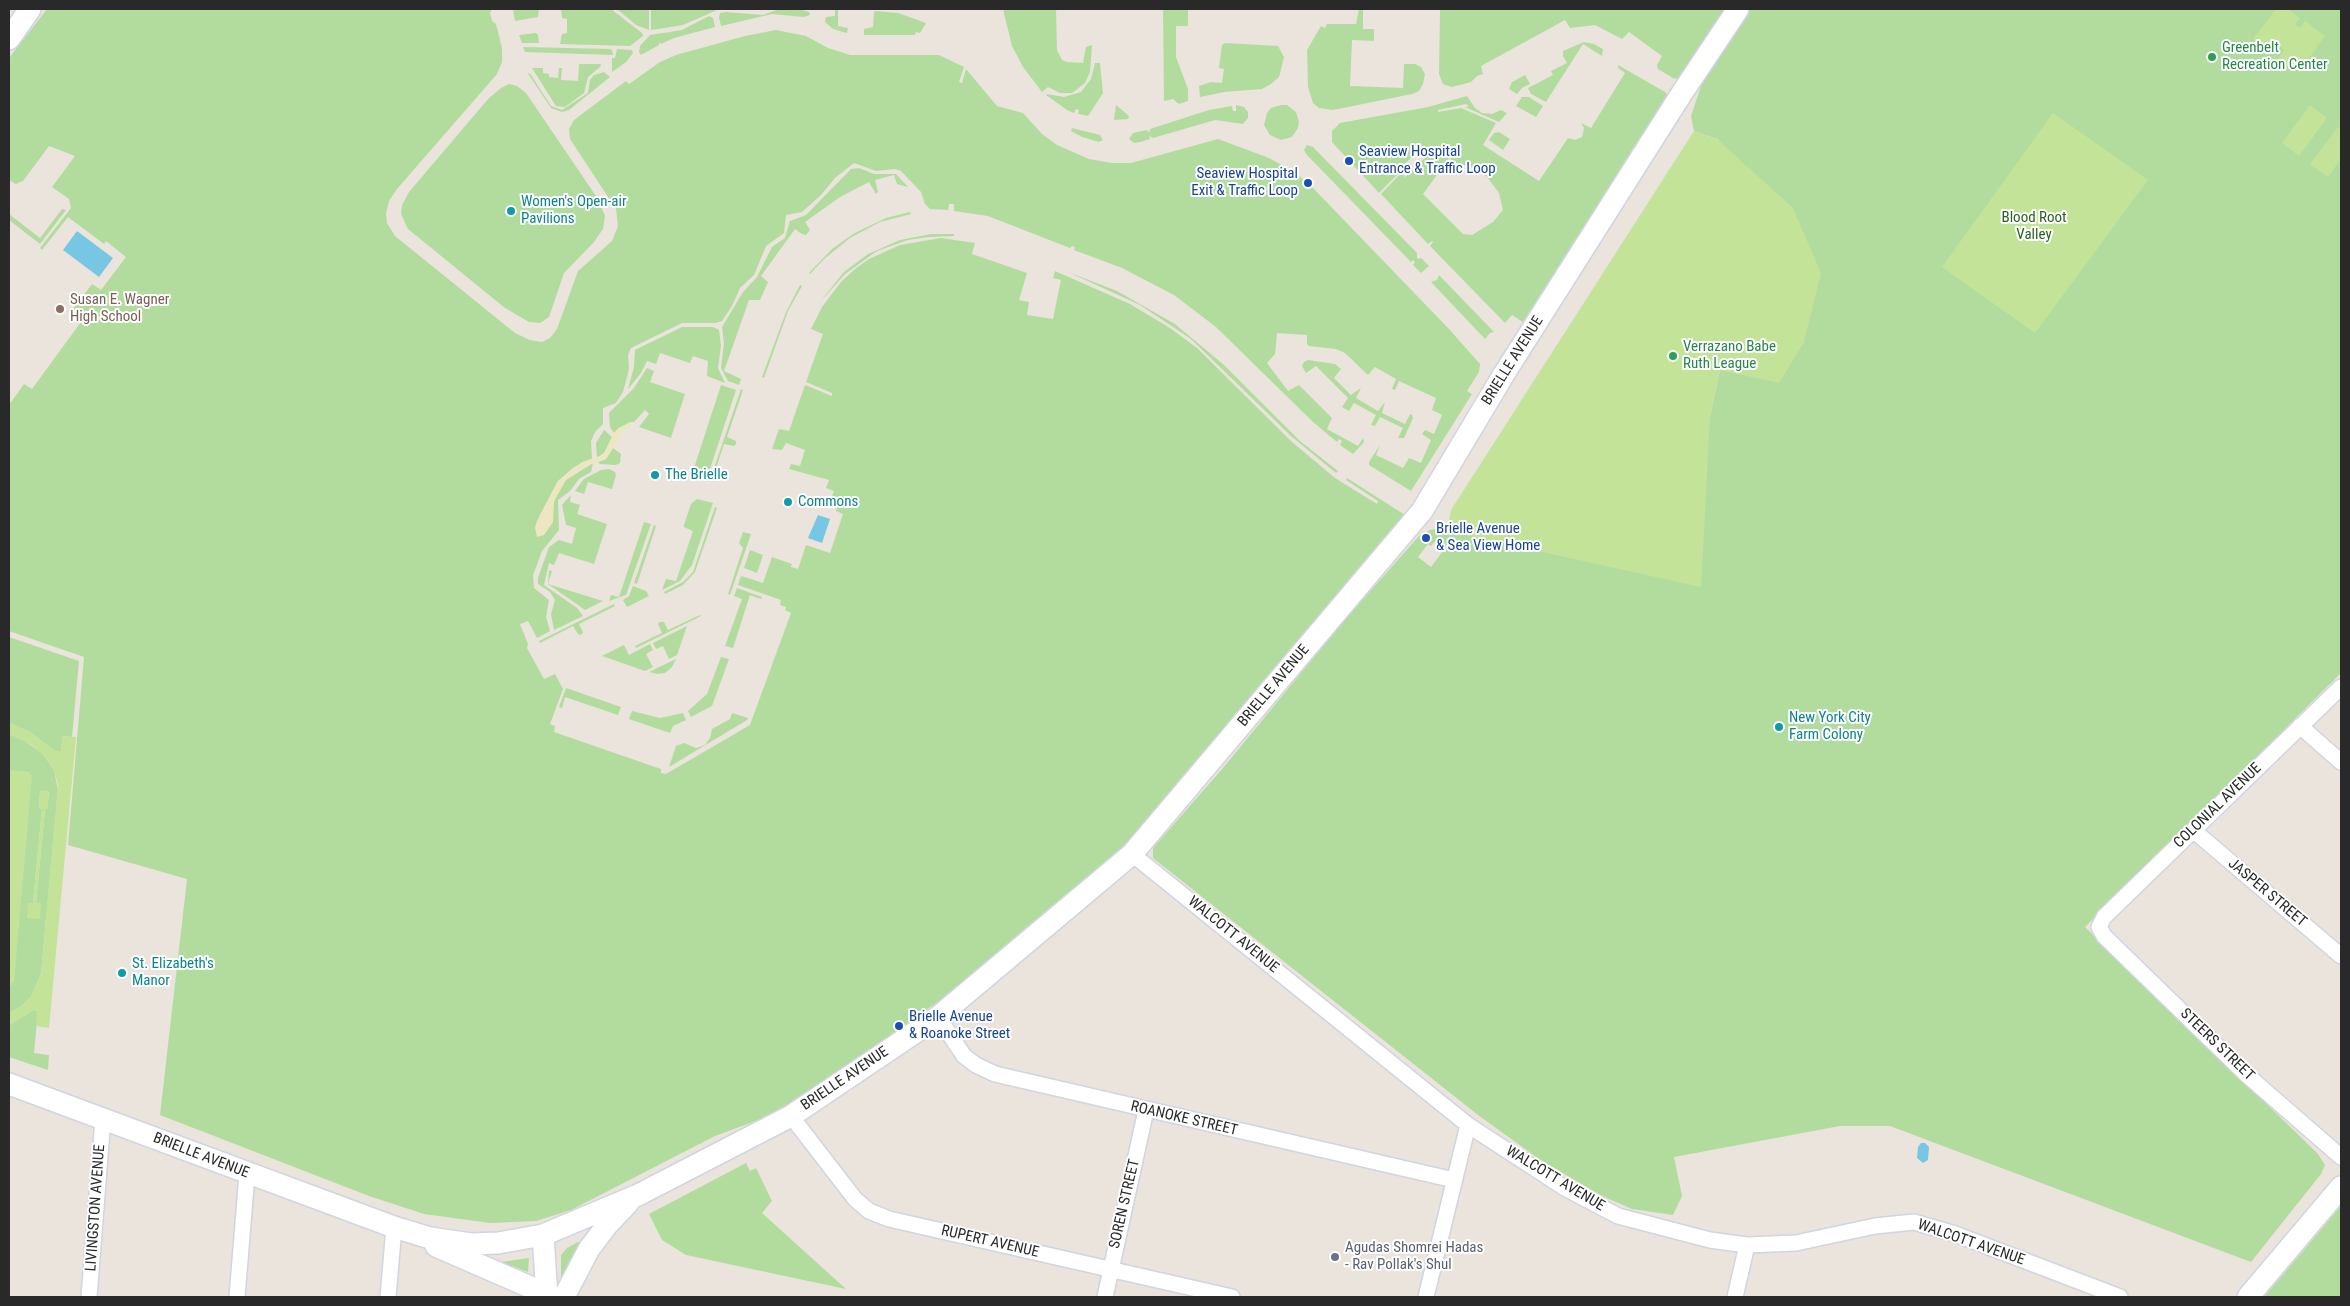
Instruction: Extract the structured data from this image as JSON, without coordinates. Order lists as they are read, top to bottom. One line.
{"streets":{"street":["BRIELLE AVENUE","COLONIAL AVENUE","JASPER STREET","WALCOTT AVENUE","STEERS STREET","ROANOKE STREET","SOREN STREET","LIVINGSTON AVENUE","RUPERT AVENUE"]},"crossings":[["BRIELLE AVENUE","WALCOTT AVENUE"],["BRIELLE AVENUE","ROANOKE STREET"],["BRIELLE AVENUE","LIVINGSTON AVENUE"],["BRIELLE AVENUE","RUPERT AVENUE"],["COLONIAL AVENUE","JASPER STREET"],["COLONIAL AVENUE","STEERS STREET"],["ROANOKE STREET","SOREN STREET"],["SOREN STREET","RUPERT AVENUE"]],"parks":["Blood Root Valley"],"places":["Greenbelt Recreation Center","Seaview Hospital Entrance & Traffic Loop","Seaview Hospital Exit & Traffic Loop","Women's Open-air Pavilions","Susan E. Wagner High School","Verrazano Babe Ruth League","The Brielle","Commons","Brielle Avenue & Sea View Home","New York City Farm Colony","St. Elizabeth's Manor","Brielle Avenue & Roanoke Street","Agudas Shomrei Hadas - Rav Pollak's Shul"]}
